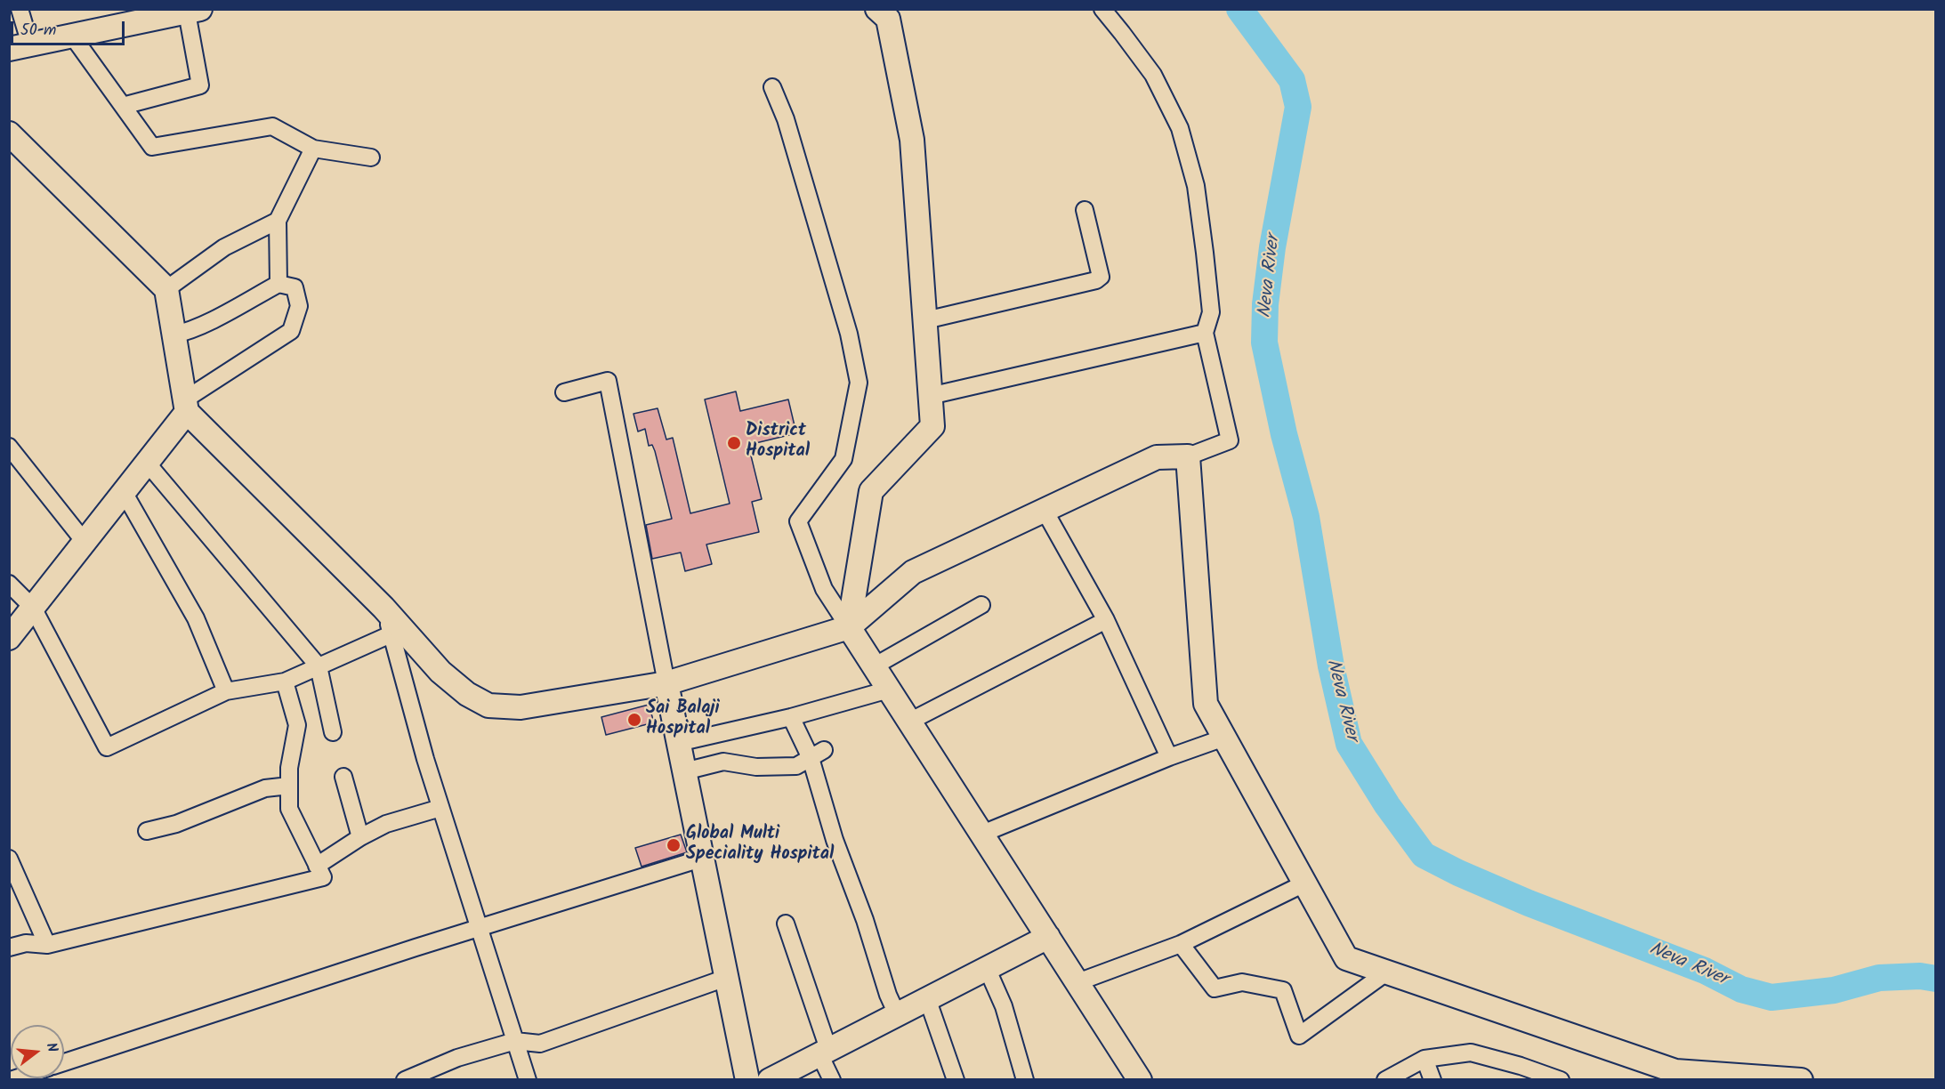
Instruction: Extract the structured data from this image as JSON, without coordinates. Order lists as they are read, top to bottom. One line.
{"water":["Neva River"],"places":["District Hospital","Sai Balaji Hospital","Global Multi Speciality Hospital"],"scale_bar":"50 m","north":"right"}
